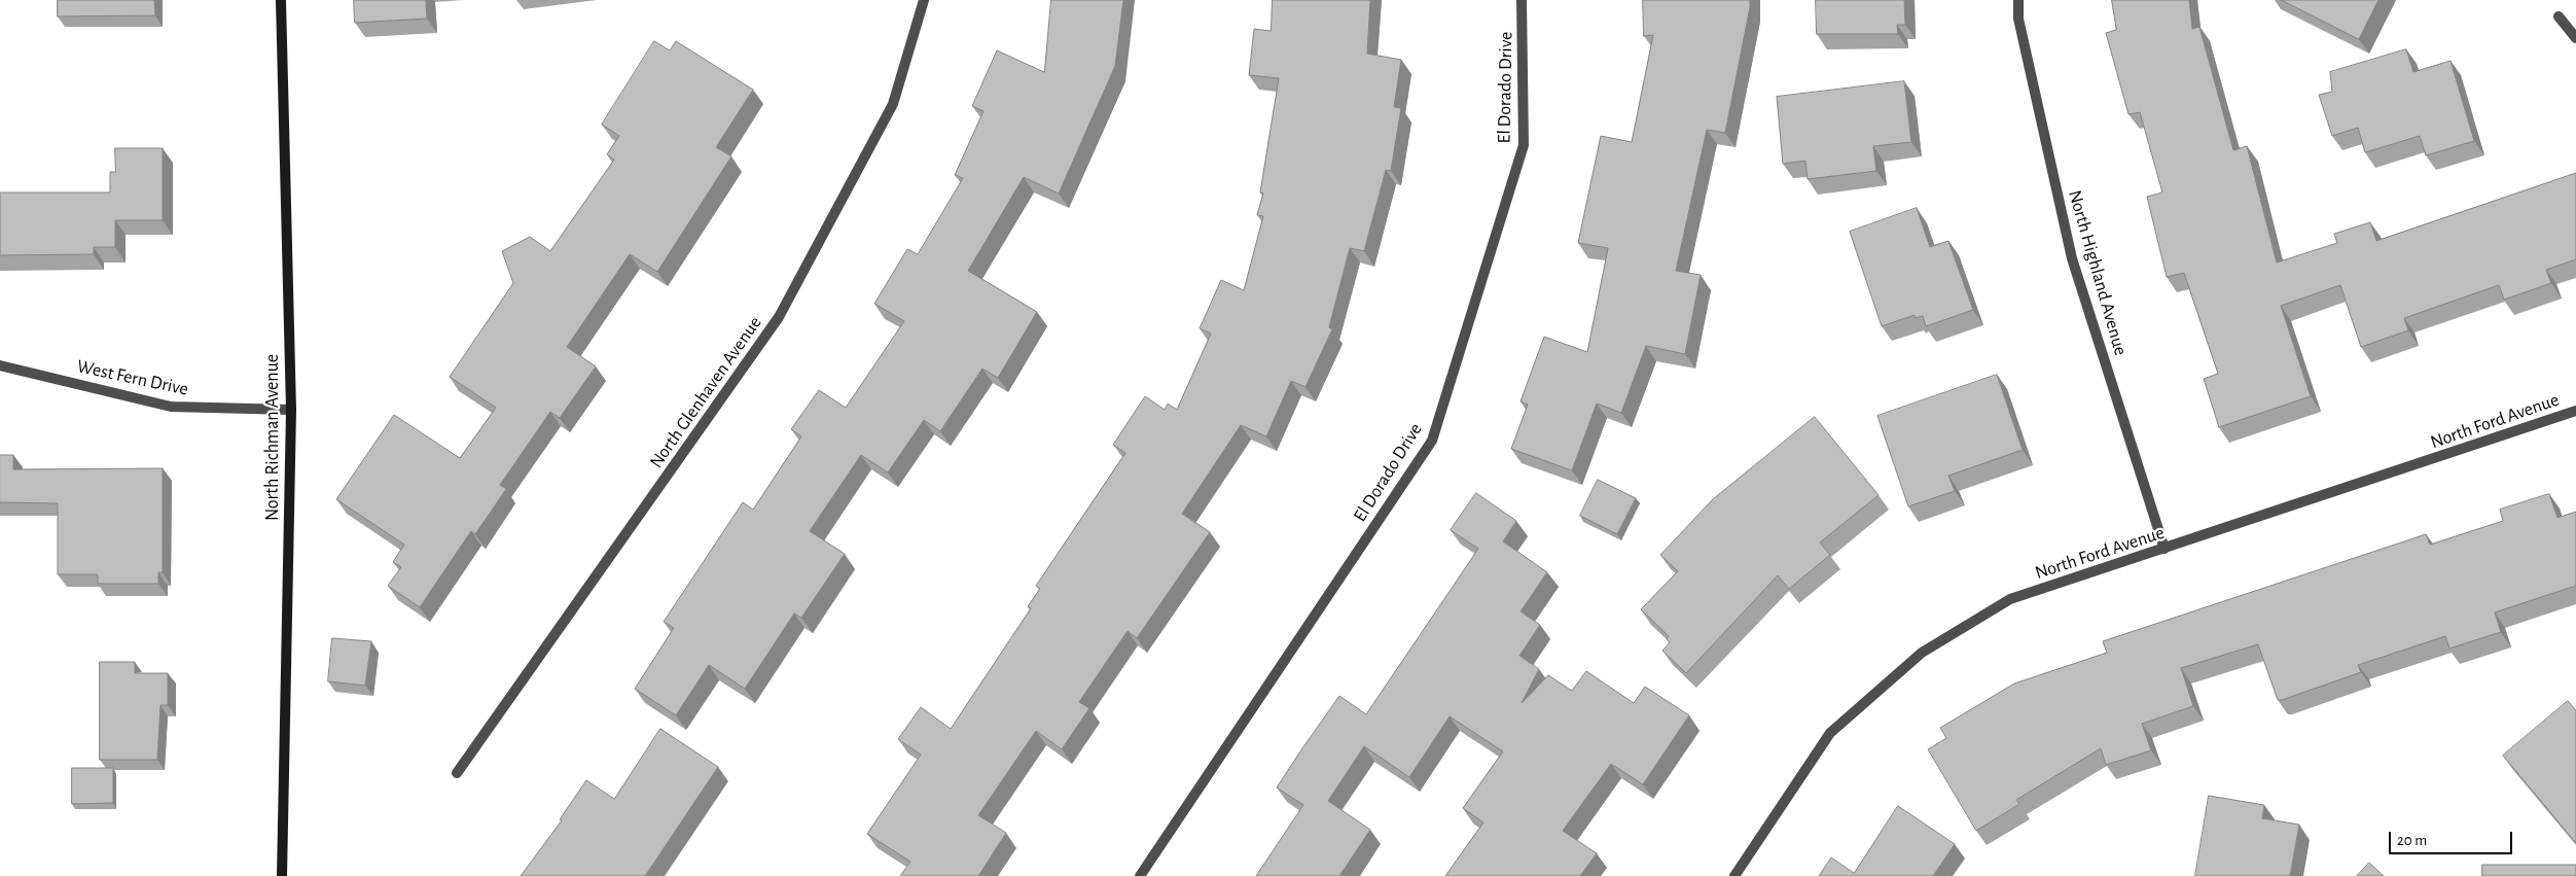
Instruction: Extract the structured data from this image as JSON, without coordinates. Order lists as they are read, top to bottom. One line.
{"streets":{"street":["El Dorado Drive","North Highland Avenue","West Fern Drive","North Glenhaven Avenue","North Ford Avenue","North Richman Avenue"]},"crossings":[["North Highland Avenue","North Ford Avenue"],["West Fern Drive","North Richman Avenue"]],"scale_bar":"20 m"}
